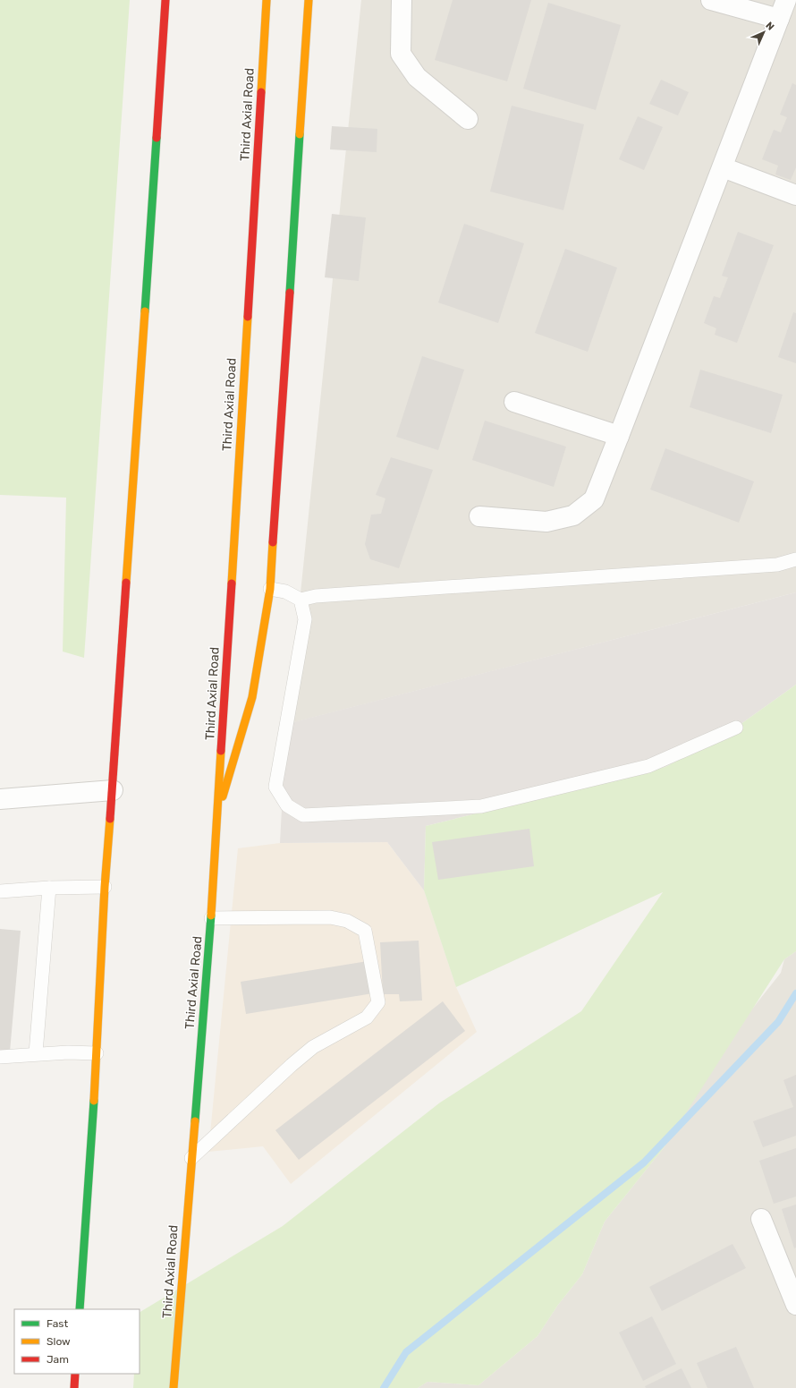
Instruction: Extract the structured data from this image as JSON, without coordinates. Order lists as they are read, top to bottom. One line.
{"streets":{"main road":["Third Axial Road"]},"legend":["Fast","Slow","Jam"],"north":"top right"}
